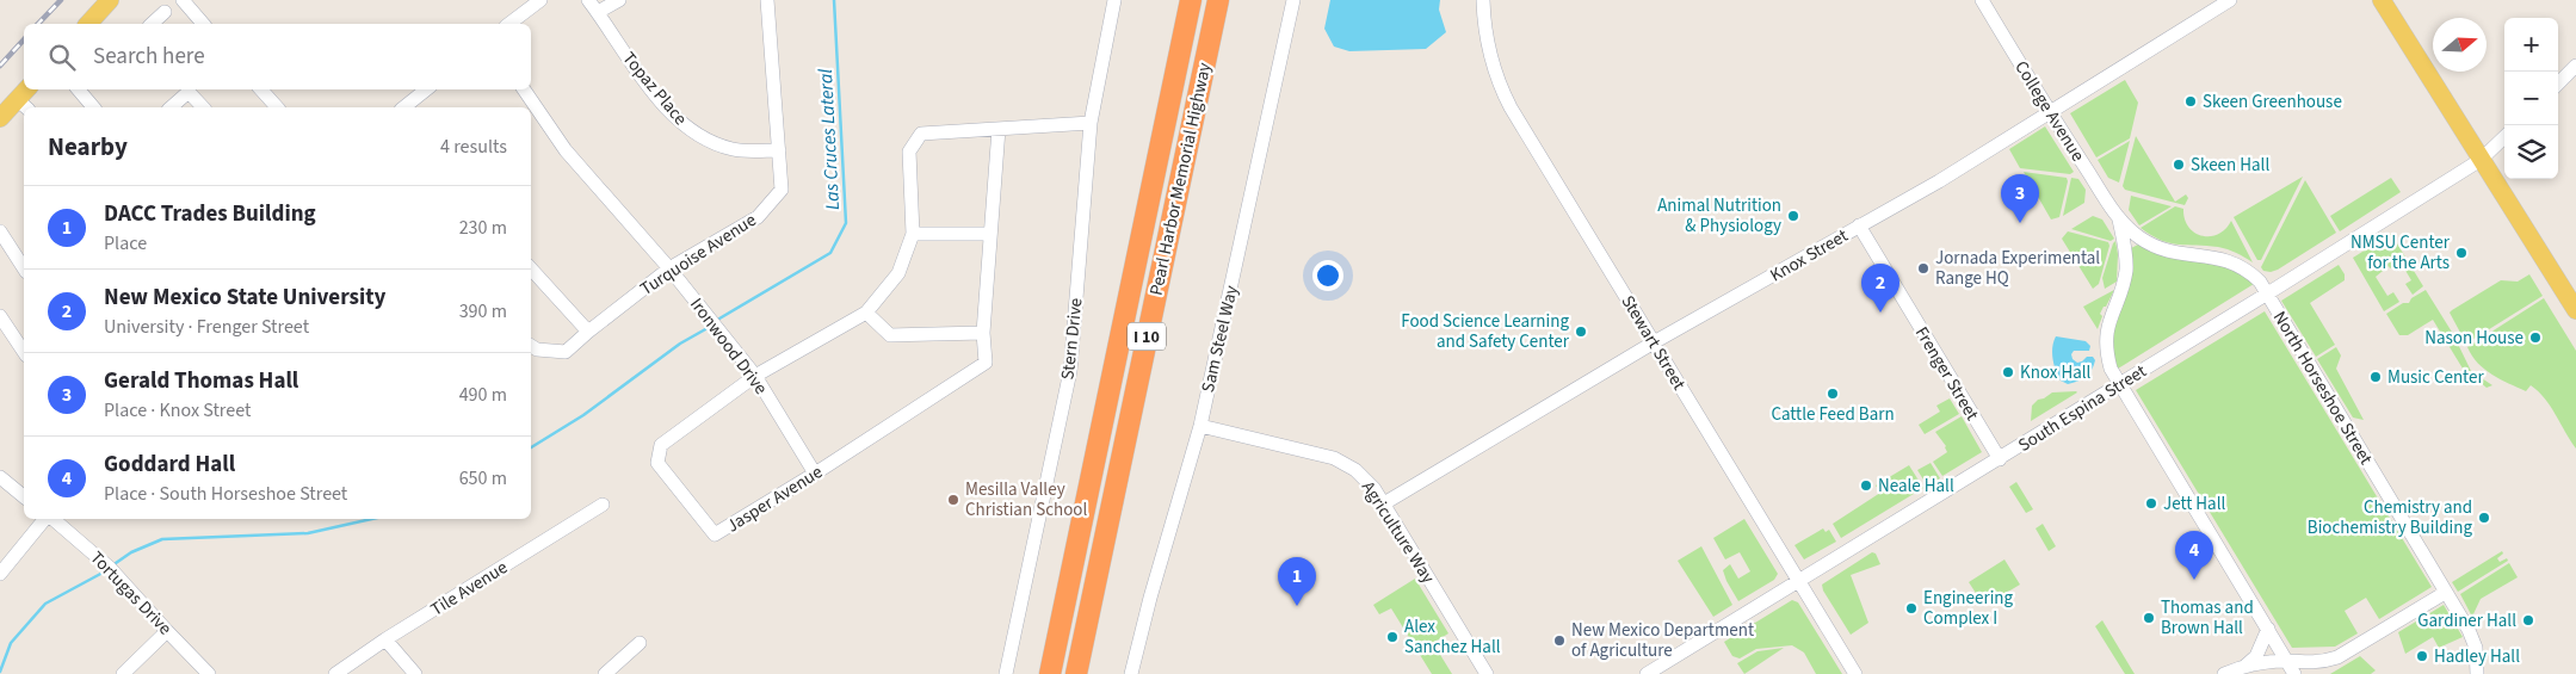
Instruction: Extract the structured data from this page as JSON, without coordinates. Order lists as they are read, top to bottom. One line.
{"streets":{"highway":["Pearl Harbor Memorial Highway","I 10"],"street":["Topaz Place","College Avenue","Turquoise Avenue","Knox Street","Stern Drive","Sam Steel Way","Stewart Street","Ironwood Drive","Frenger Street","North Horseshoe Street","South Espina Street","Jasper Avenue","Agriculture Way","Tile Avenue","Tortugas Drive"]},"crossings":[["Topaz Place","Turquoise Avenue"],["College Avenue","Knox Street"],["College Avenue","North Horseshoe Street"],["Turquoise Avenue","Ironwood Drive"],["Knox Street","Stewart Street"],["Knox Street","Frenger Street"],["Knox Street","Agriculture Way"],["Stern Drive","Jasper Avenue"],["Sam Steel Way","Agriculture Way"],["Stewart Street","South Espina Street"],["Ironwood Drive","Jasper Avenue"],["Frenger Street","South Espina Street"],["North Horseshoe Street","South Espina Street"]],"water":["Las Cruces Lateral"],"places":["Skeen Greenhouse","Skeen Hall","Animal Nutrition & Physiology","NMSU Center for the Arts","Jornada Experimental Range HQ","Food Science Learning and Safety Center","Nason House","Knox Hall","Music Center","Cattle Feed Barn","Neale Hall","Mesilla Valley Christian School","Jett Hall","Chemistry and Biochemistry Building","Engineering Complex I","Thomas and Brown Hall","Gardiner Hall","Alex Sanchez Hall","New Mexico Department of Agriculture","Hadley Hall"],"north":"right","page":{"map_buttons":["+","−"],"search":"Search here","heading":["Nearby","4 results"],"pins":["3","2","4","1"],"list":[{"mark":"1","name":"DACC Trades Building","note":"Place","value":"230 m"},{"mark":"2","name":"New Mexico State University","note":"University · Frenger Street","value":"390 m"},{"mark":"3","name":"Gerald Thomas Hall","note":"Place · Knox Street","value":"490 m"},{"mark":"4","name":"Goddard Hall","note":"Place · South Horseshoe Street","value":"650 m"}]}}
